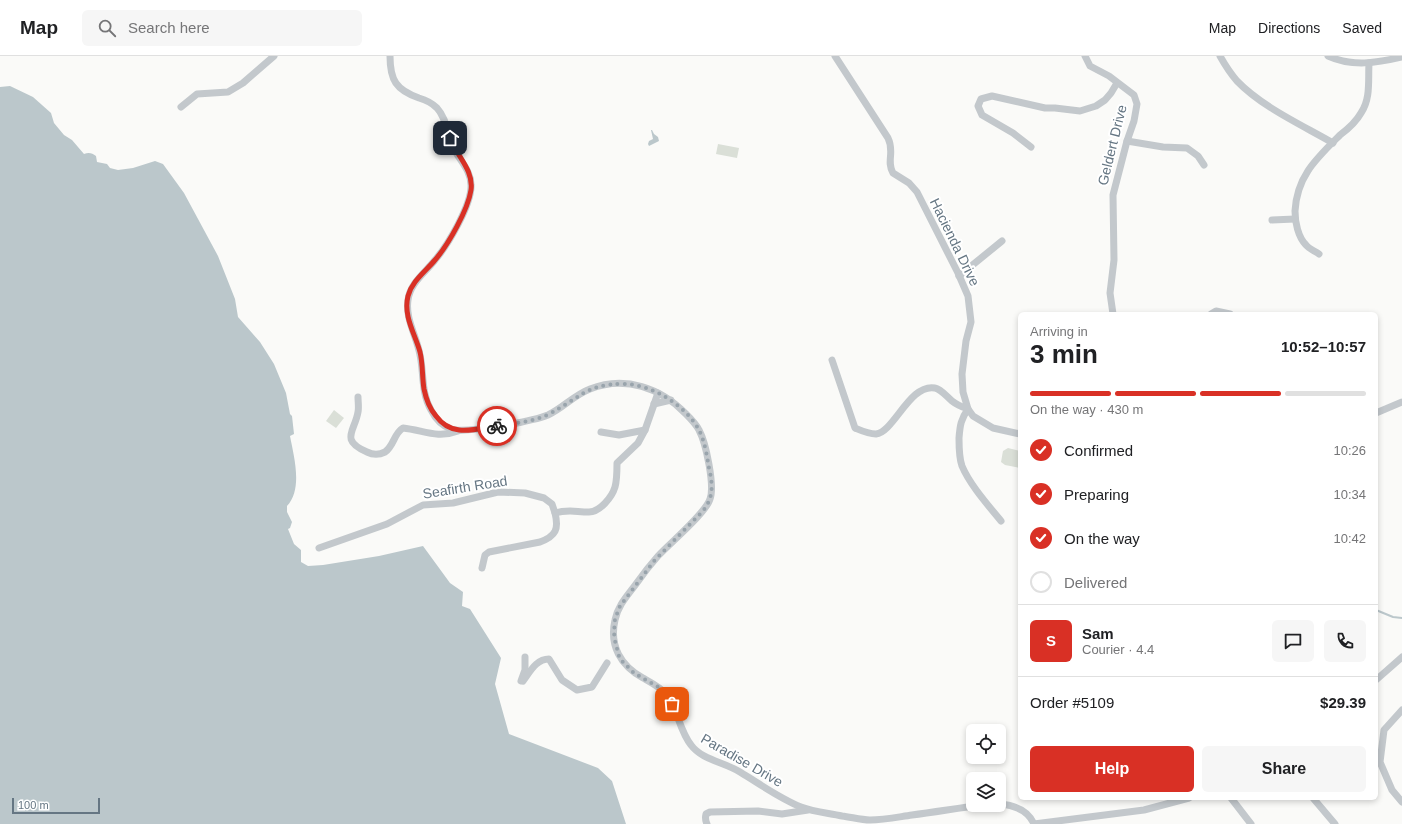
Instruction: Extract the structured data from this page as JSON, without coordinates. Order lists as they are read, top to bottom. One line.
{"streets":{"street":["Geldert Drive","Hacienda Drive","Seafirth Road","Paradise Drive"]},"scale_bar":"100 m","page":{"header":"Map","search":"Search here","nav":["Map","Directions","Saved"],"heading":["3 min","Arriving in","10:52–10:57"],"panel":["Sam","Courier · 4.4","Order #5109","$29.39"],"bar":"On the way · 430 m","list":[["Confirmed","10:26"],["Preparing","10:34"],["On the way","10:42"],"Delivered"],"round":"S","buttons":["Help","Share"],"scale":"100 m"}}
